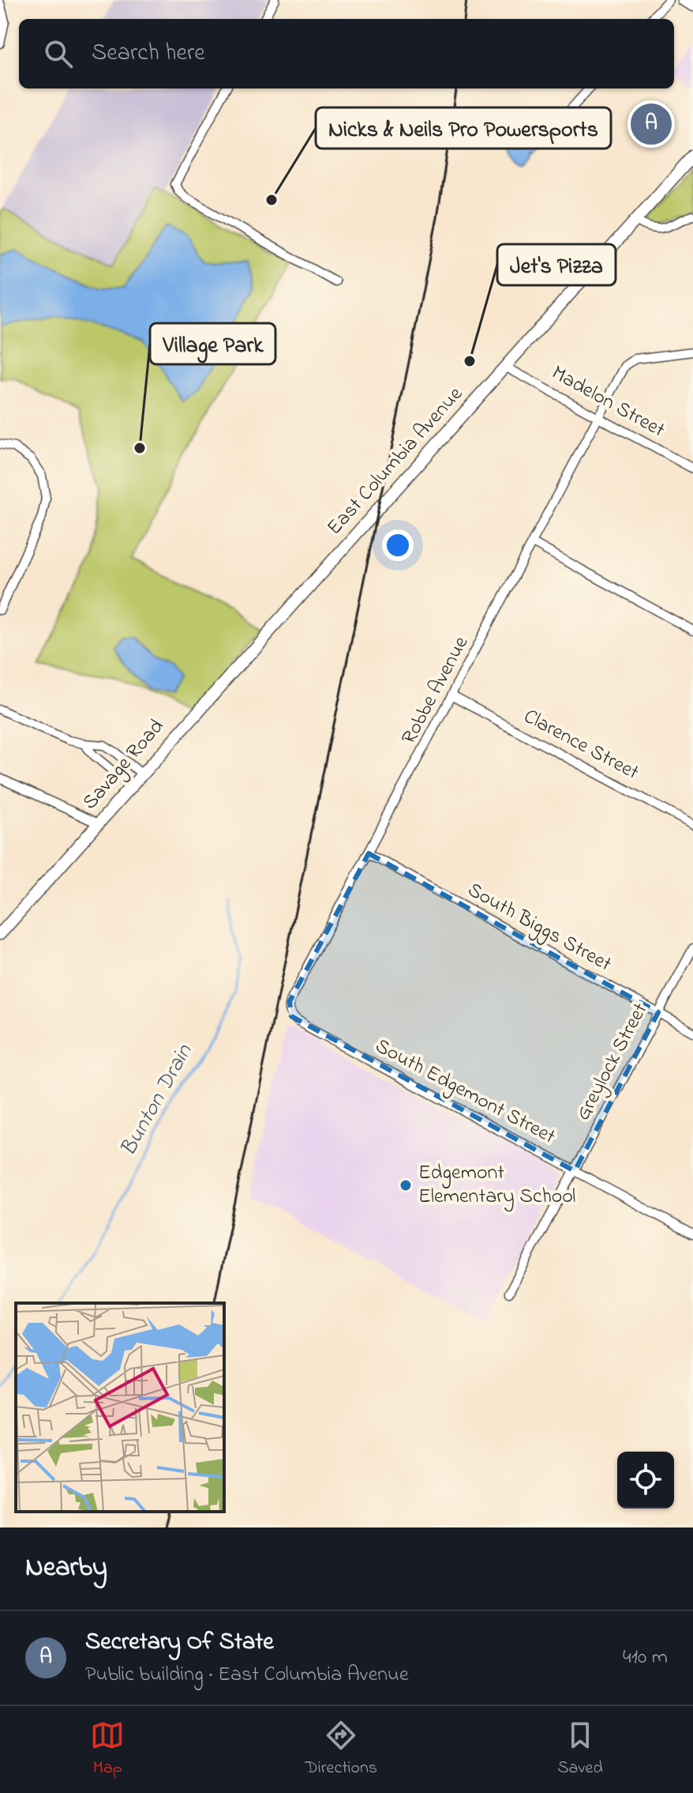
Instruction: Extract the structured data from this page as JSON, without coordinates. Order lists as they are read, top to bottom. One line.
{"streets":{"street":["Madelon Street","East Columbia Avenue","Robbe Avenue","Clarence Street","Savage Road","South Biggs Street","Greylock Street","South Edgemont Street"]},"crossings":[["Madelon Street","East Columbia Avenue"],["Madelon Street","Robbe Avenue"],["East Columbia Avenue","Savage Road"],["Robbe Avenue","Clarence Street"],["Robbe Avenue","South Biggs Street"],["Robbe Avenue","South Edgemont Street"],["South Biggs Street","Greylock Street"],["Greylock Street","South Edgemont Street"]],"water":["Bunton Drain"],"places":["Nicks & Neils Pro Powersports","Jet's Pizza","Village Park","Edgemont Elementary School"],"page":{"search":"Search here","pins":"A","heading":"Nearby","list":[{"mark":"A","name":"Secretary Of State","note":"Public building · East Columbia Avenue","value":"410 m"}],"nav":["Map","Directions","Saved"]}}
